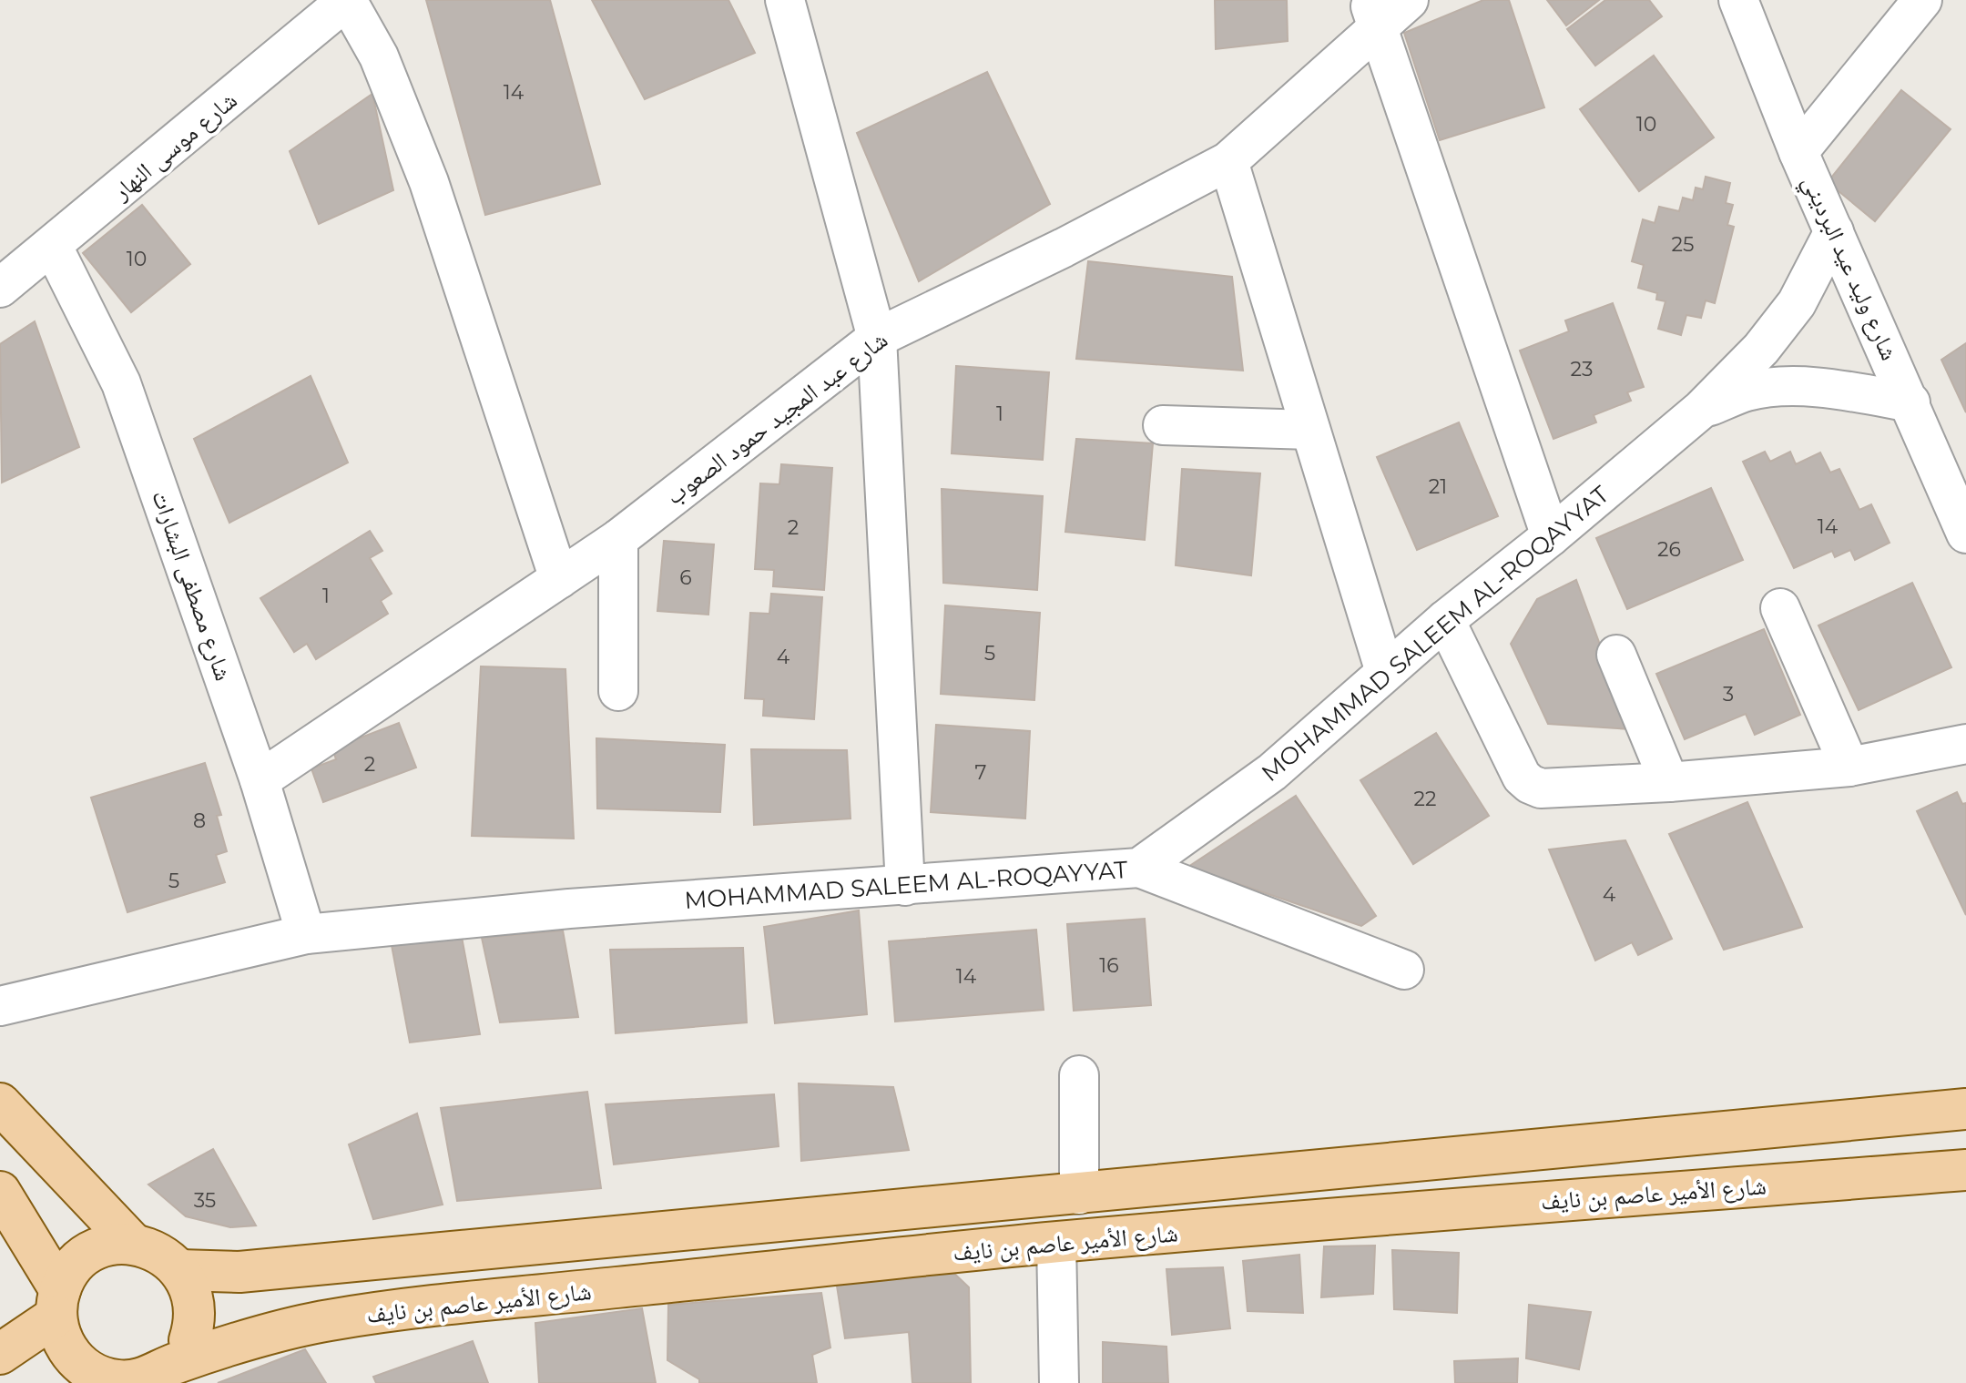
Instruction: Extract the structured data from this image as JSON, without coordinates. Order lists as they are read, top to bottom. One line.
{"streets":{"main road":["شارع الأمير عاصم بن نايف"],"street":["شارع موسى النهار","شارع وليد عيد البرديني","شارع عبد المجيد حمود الصعوب","شارع مصطفى البشارات","MOHAMMAD SALEEM AL-ROQAYYAT"]},"crossings":[["شارع موسى النهار","شارع مصطفى البشارات"],["شارع وليد عيد البرديني","MOHAMMAD SALEEM AL-ROQAYYAT"],["شارع عبد المجيد حمود الصعوب","شارع مصطفى البشارات"],["شارع مصطفى البشارات","MOHAMMAD SALEEM AL-ROQAYYAT"]],"house_numbers":["14","10","25","10","23","1","21","14","2","26","6","1","5","4","3","2","7","22","8","5","4","16","14","35"]}
